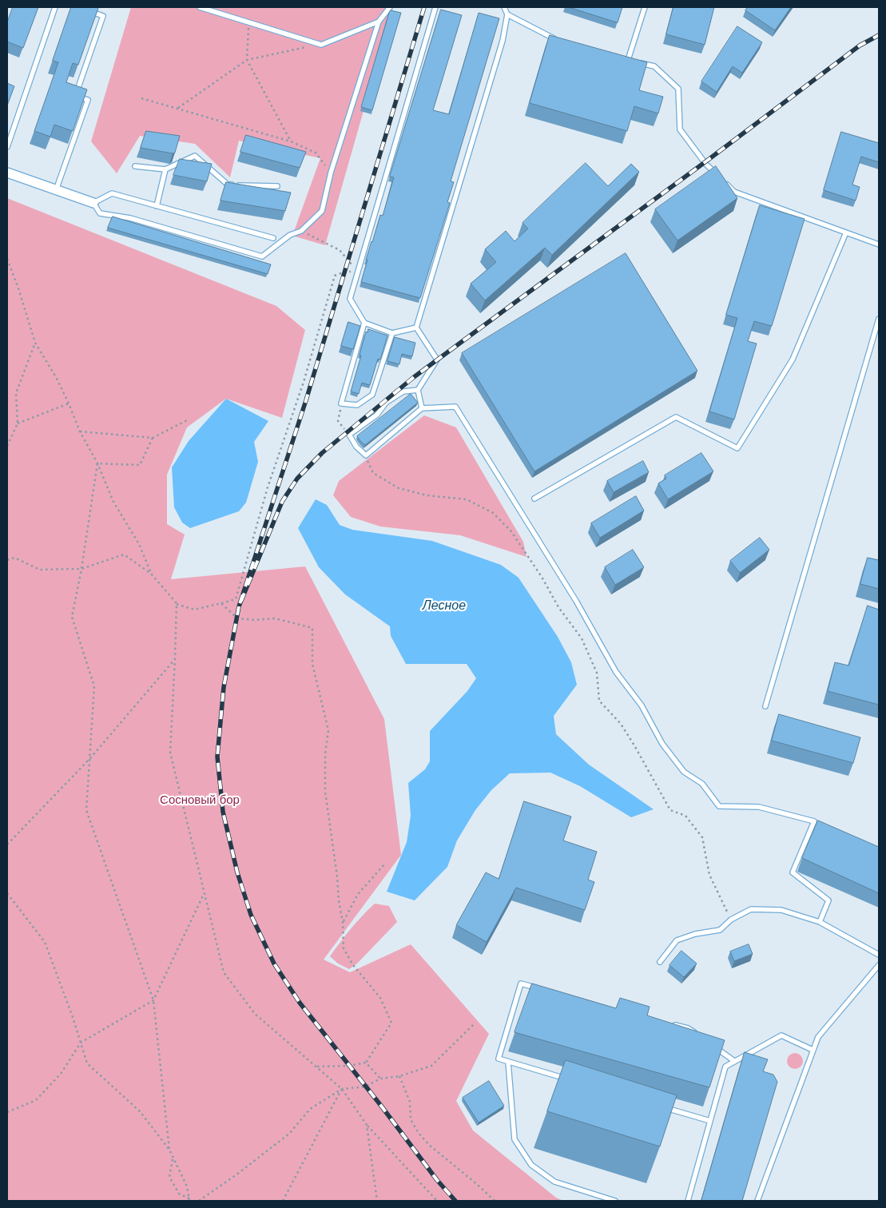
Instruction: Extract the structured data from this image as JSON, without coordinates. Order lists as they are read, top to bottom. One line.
{"water":["Лесное"],"parks":["Сосновый бор"]}
